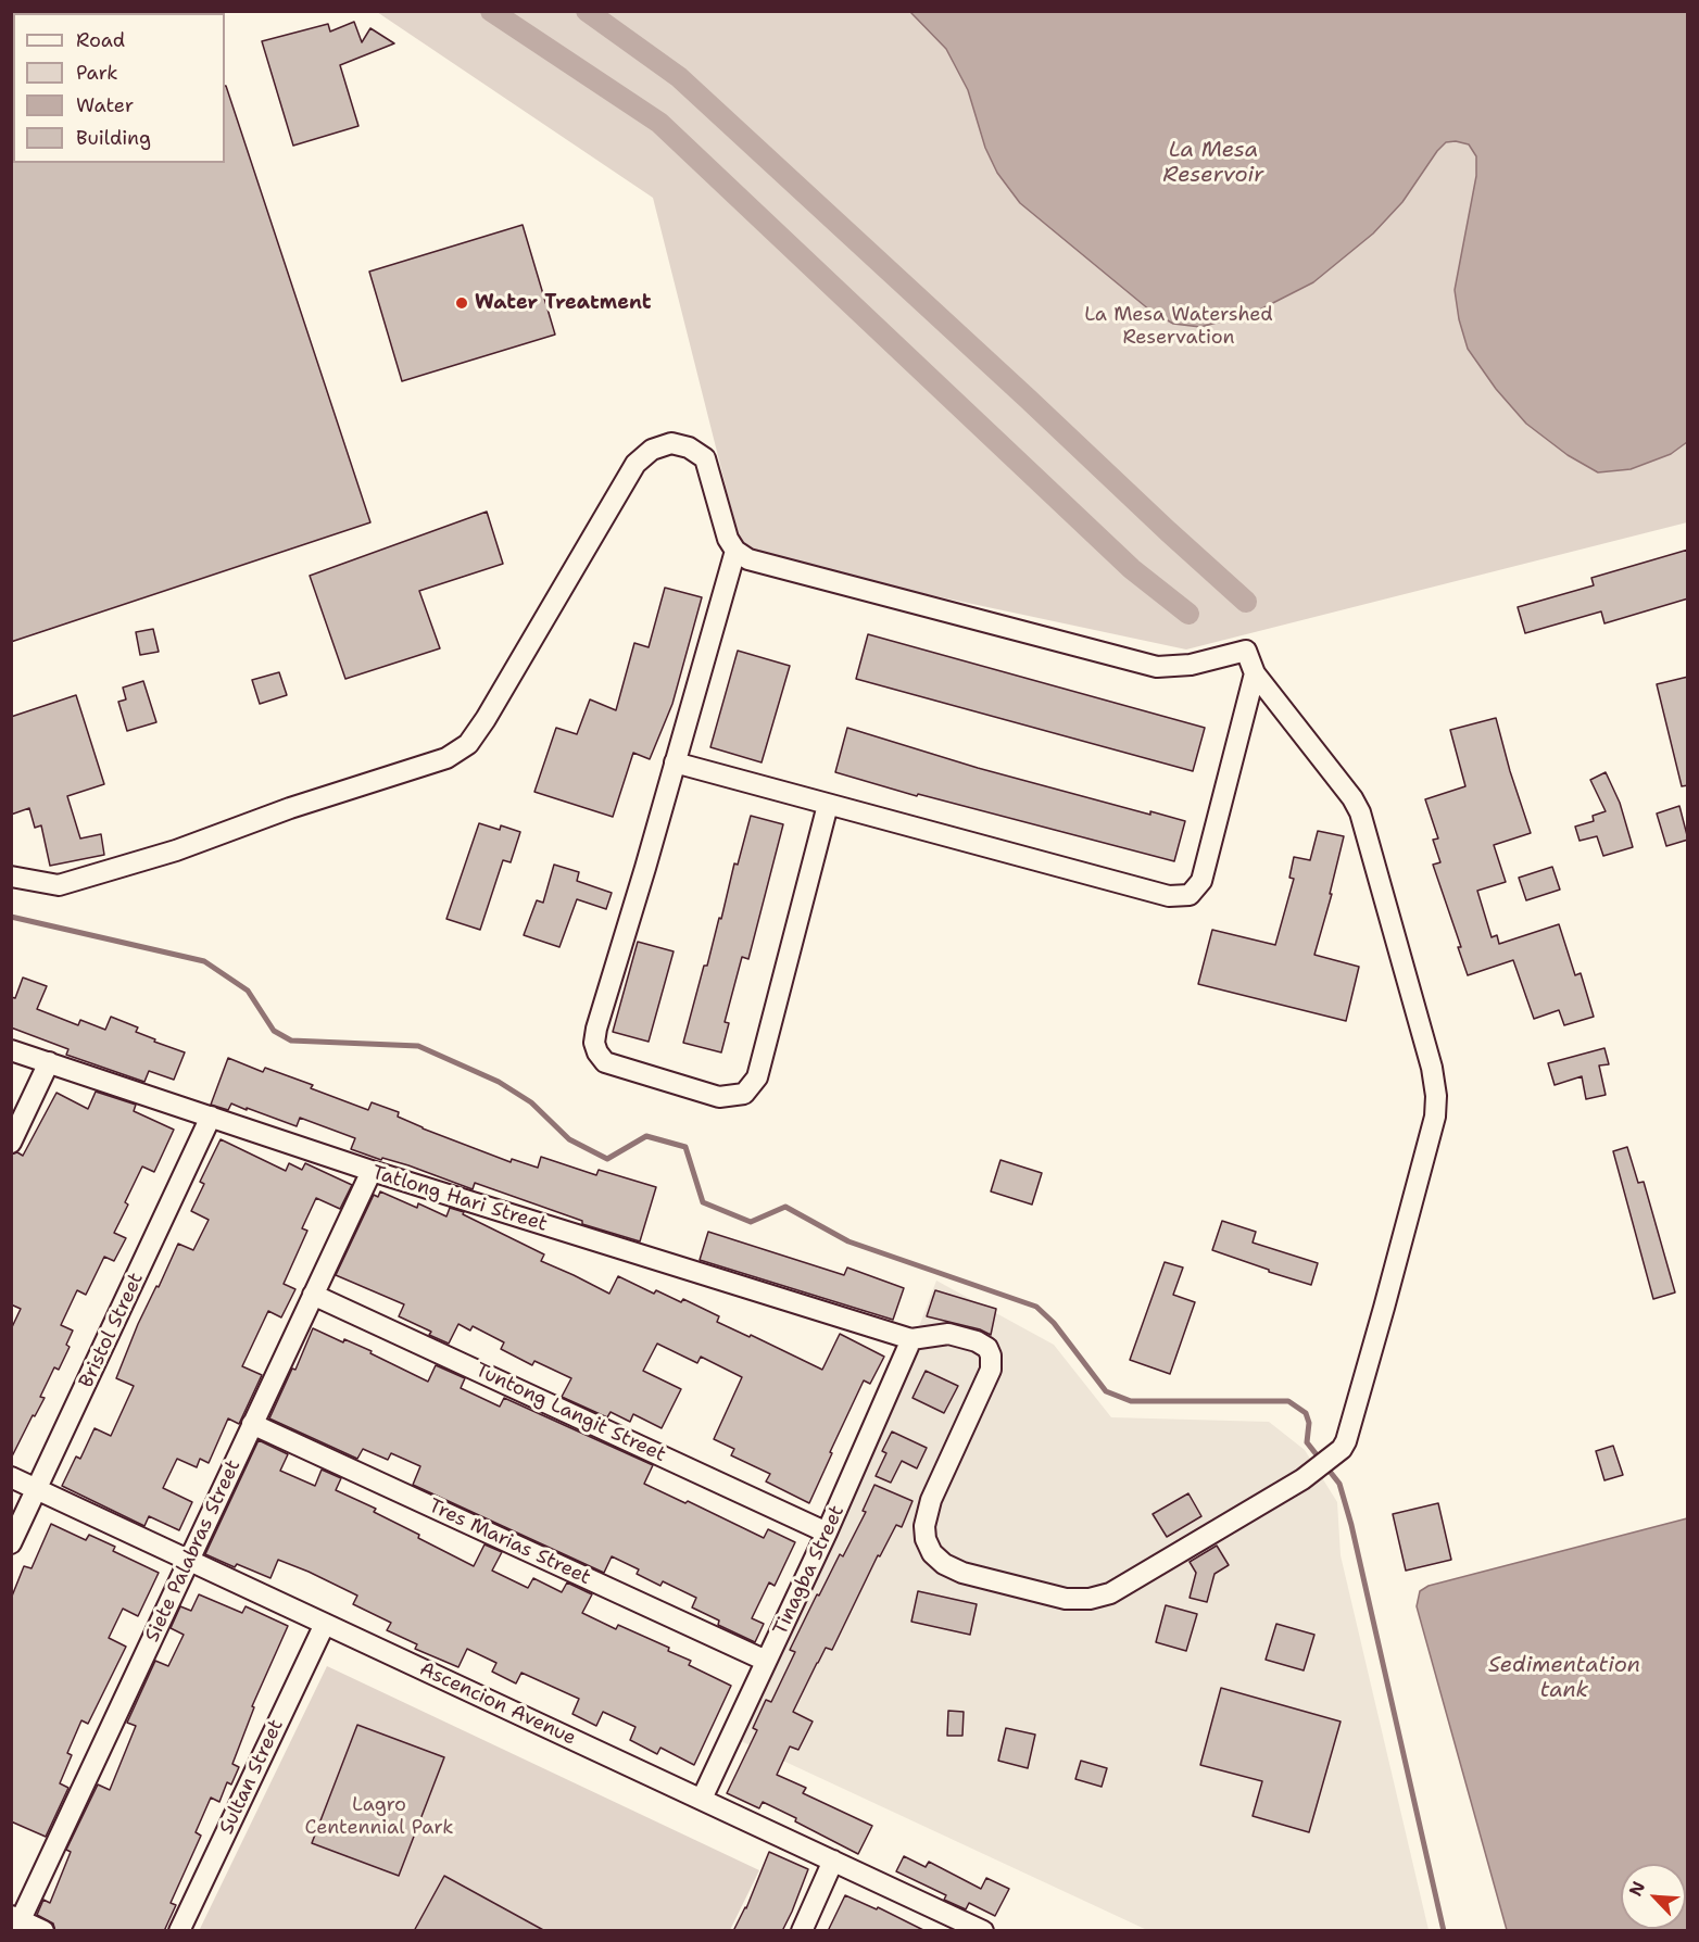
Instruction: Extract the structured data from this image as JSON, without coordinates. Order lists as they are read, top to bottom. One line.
{"streets":{"street":["Tatlong Hari Street","Bristol Street","Tuntong Langit Street","Tres Marias Street","Siete Palabras Street","Tinagba Street","Ascencion Avenue","Sultan Street"]},"crossings":[["Tatlong Hari Street","Bristol Street"],["Tatlong Hari Street","Siete Palabras Street"],["Tatlong Hari Street","Tinagba Street"],["Bristol Street","Ascencion Avenue"],["Tuntong Langit Street","Siete Palabras Street"],["Tuntong Langit Street","Tinagba Street"],["Tres Marias Street","Siete Palabras Street"],["Tres Marias Street","Tinagba Street"],["Siete Palabras Street","Ascencion Avenue"],["Tinagba Street","Ascencion Avenue"],["Ascencion Avenue","Sultan Street"]],"water":["La Mesa Reservoir","Sedimentation tank"],"parks":["La Mesa Watershed Reservation","Lagro Centennial Park"],"places":["Water Treatment"],"legend":["Road","Park","Water","Building"],"north":"top left"}
